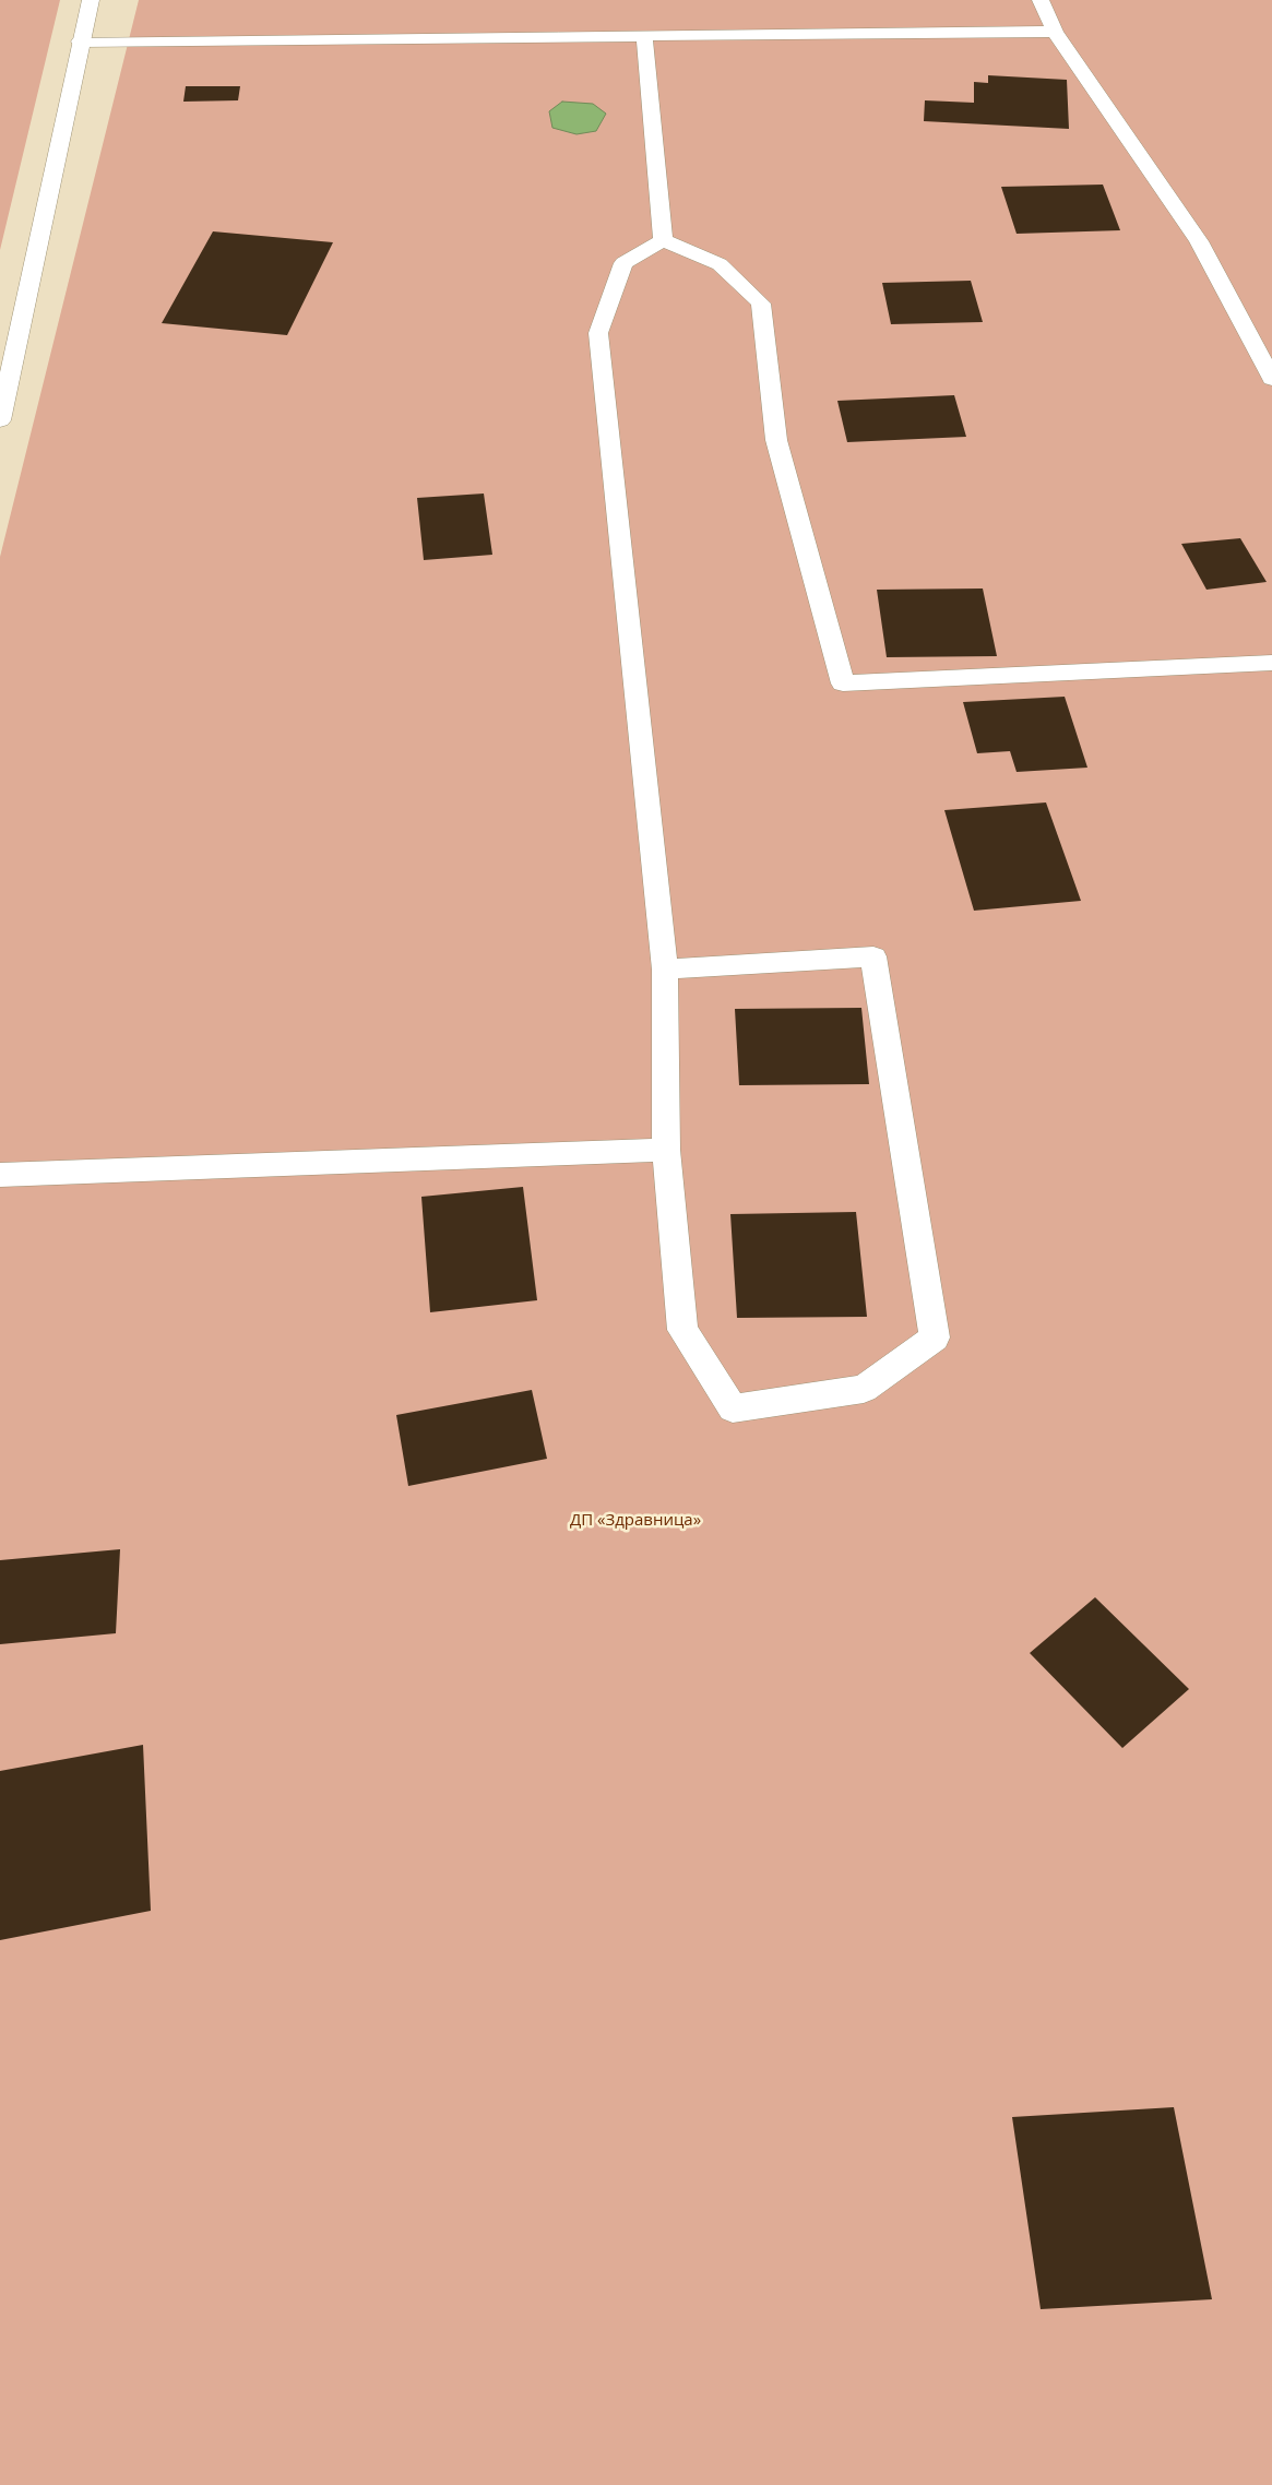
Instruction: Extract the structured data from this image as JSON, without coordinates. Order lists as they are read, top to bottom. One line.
{"parks":["ДП «Здравница»"]}
